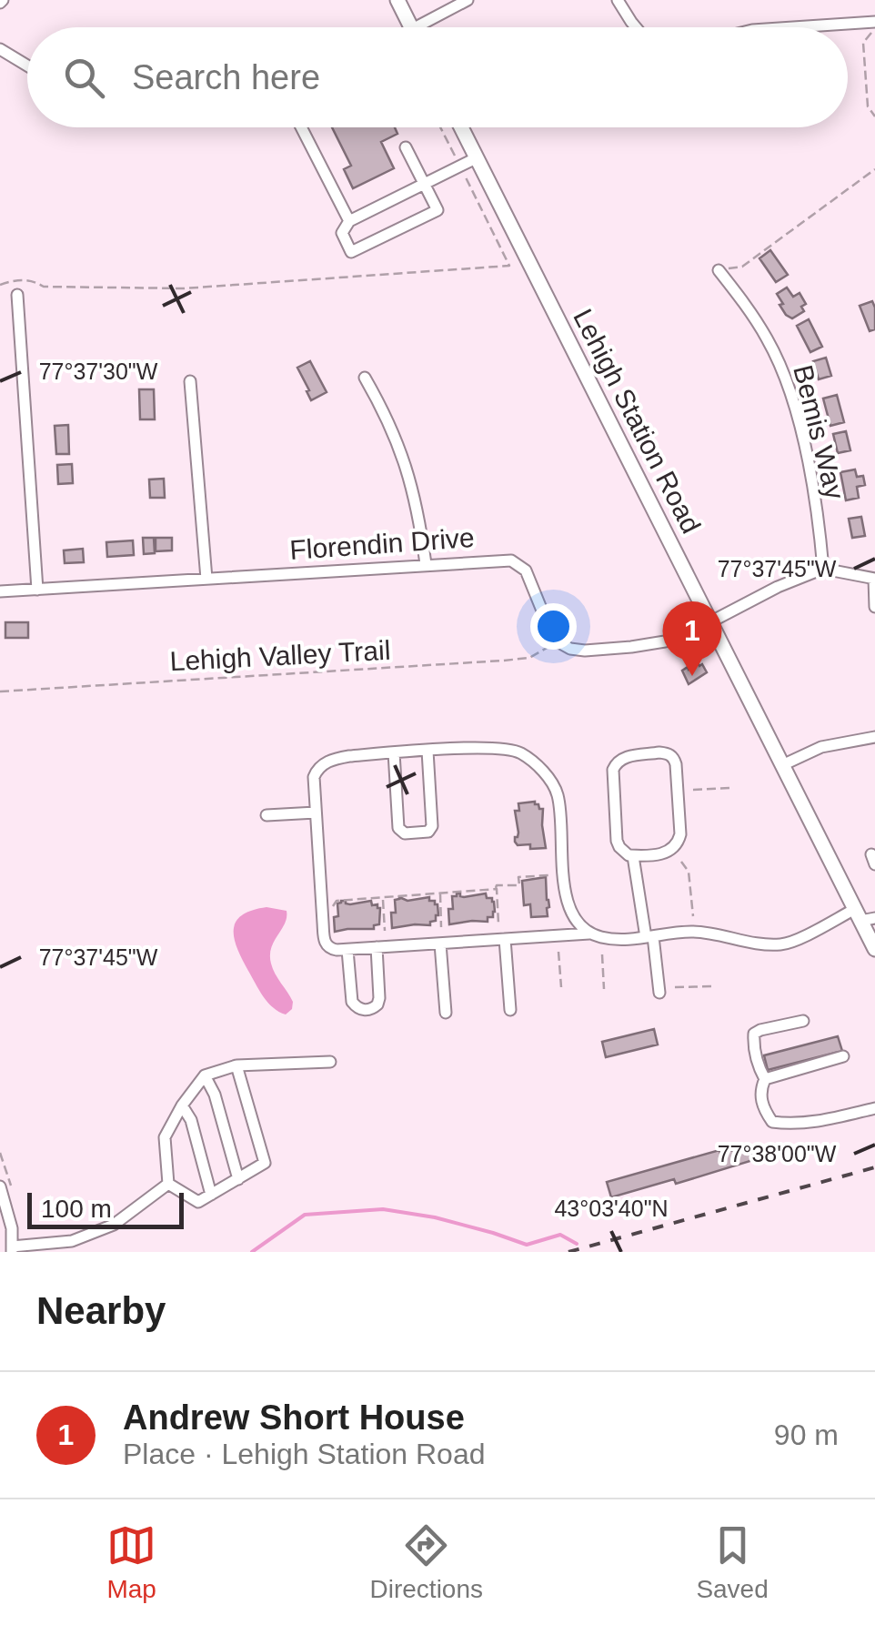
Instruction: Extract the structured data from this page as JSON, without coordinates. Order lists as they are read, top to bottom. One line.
{"streets":{"main road":["Lehigh Station Road"],"street":["Bemis Way","Florendin Drive"],"path":["Lehigh Valley Trail"]},"crossings":[["Florendin Drive","Lehigh Valley Trail"]],"scale_bar":"100 m","page":{"search":"Search here","pins":"1","scale":"100 m","heading":"Nearby","list":[{"mark":"1","name":"Andrew Short House","note":"Place · Lehigh Station Road","value":"90 m"}],"nav":["Map","Directions","Saved"]},"coordinates":["77°37'30\"W","77°37'45\"W","77°38'00\"W","43°03'40\"N"]}
